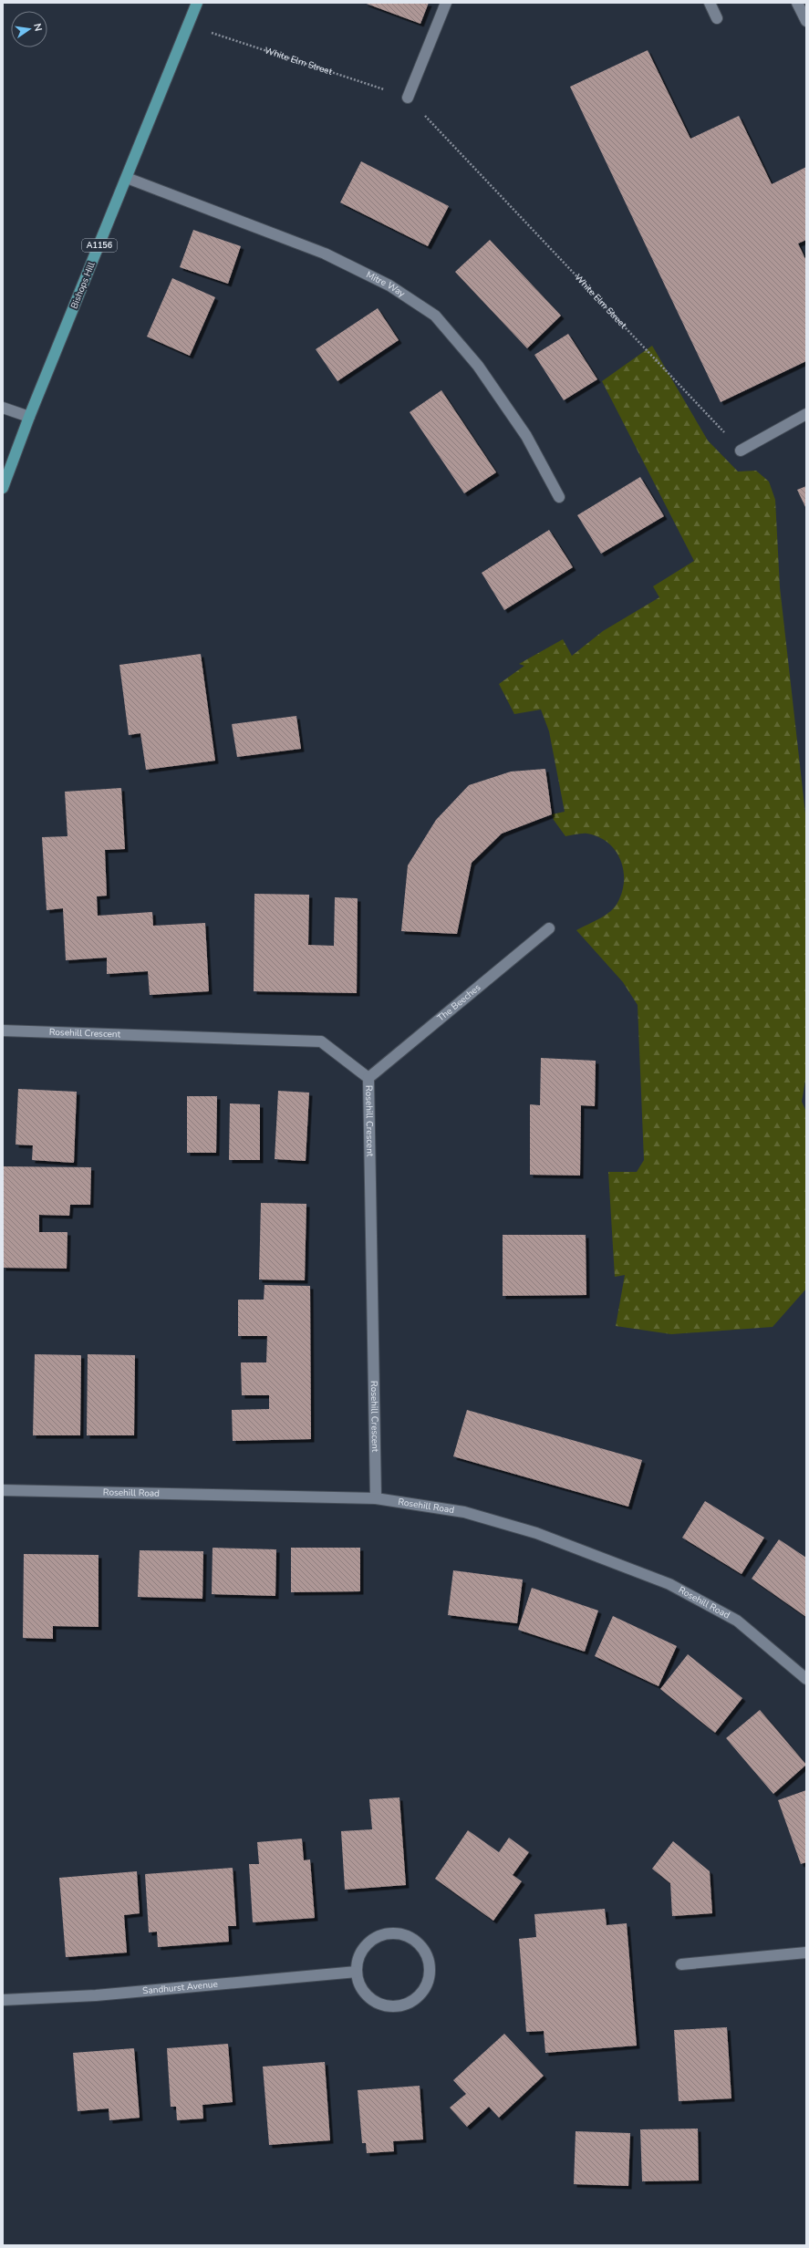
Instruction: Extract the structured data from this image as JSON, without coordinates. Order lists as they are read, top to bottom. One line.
{"streets":{"main road":["A1156","Bishops Hill"],"street":["Mitre Way","The Beeches","Rosehill Crescent","Rosehill Road","Sandhurst Avenue"],"path":["White Elm Street"]},"crossings":[["White Elm Street","Bishops Hill"],["Mitre Way","Bishops Hill"],["The Beeches","Rosehill Crescent"],["Rosehill Crescent","Rosehill Road"]],"north":"right"}
